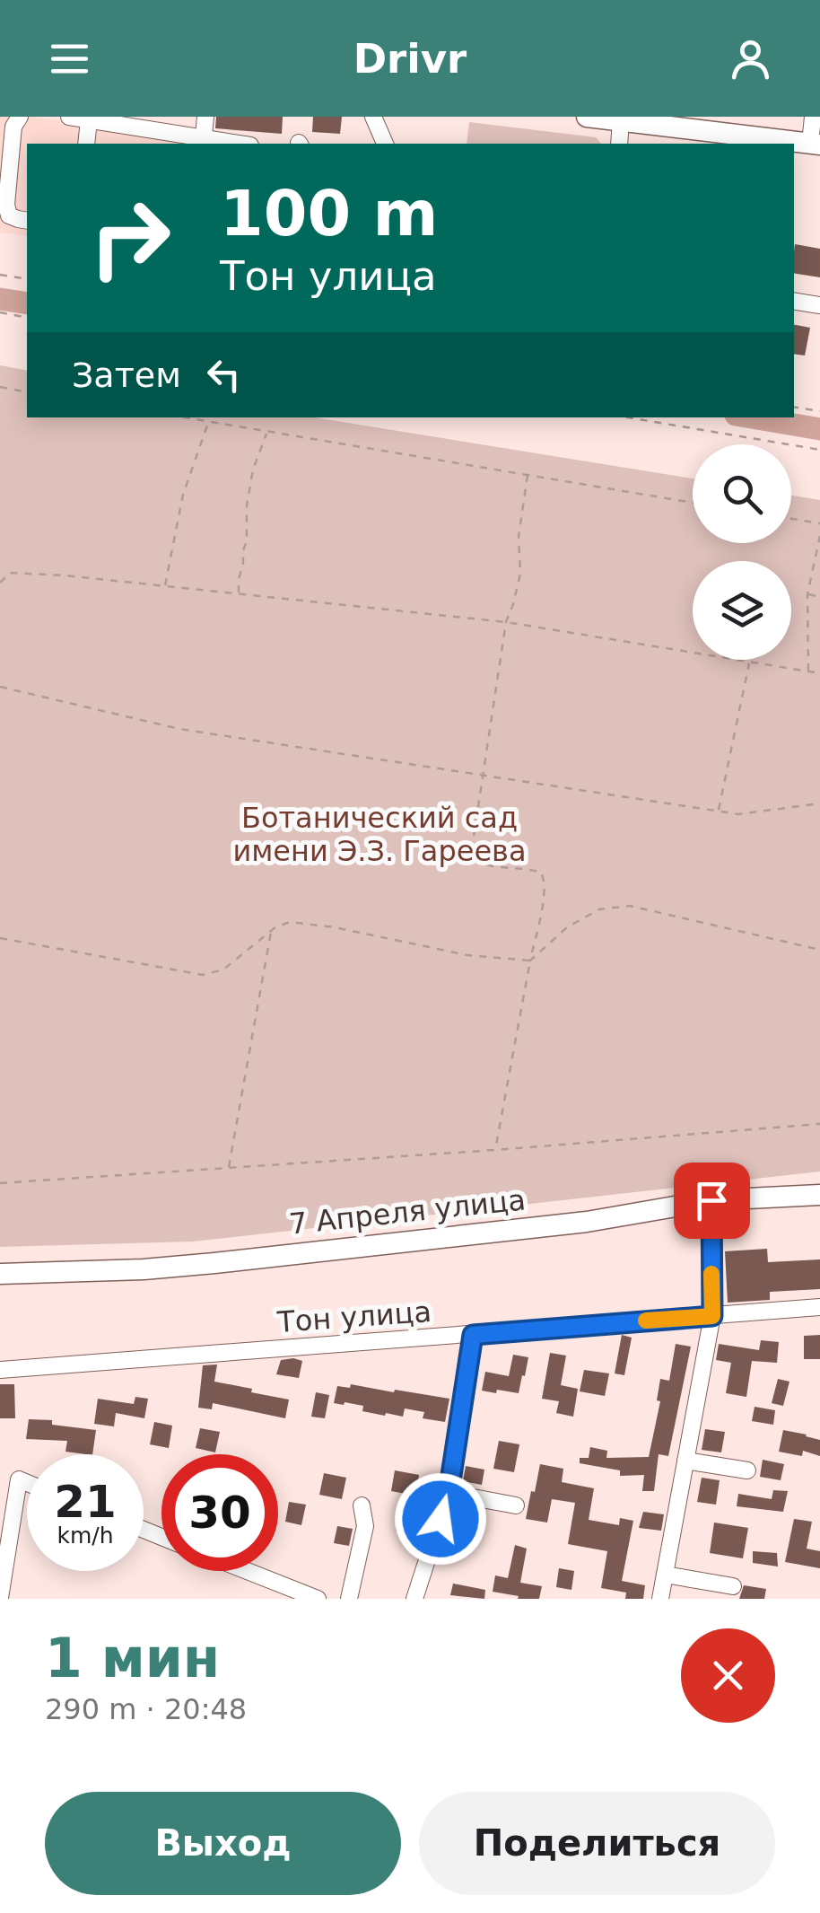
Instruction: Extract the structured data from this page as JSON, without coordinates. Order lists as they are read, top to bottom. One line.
{"streets":{"main road":["7 Апреля улица"],"street":["Тон улица"]},"parks":["Ботанический сад имени Э.З. Гареева"],"page":{"header":"Drivr","turn":["100 m","Тон улица"],"then":"Затем","speed":"21 km/h","limit":"30","heading":["1 мин","290 m · 20:48"],"buttons":["Выход","Поделиться"]}}
